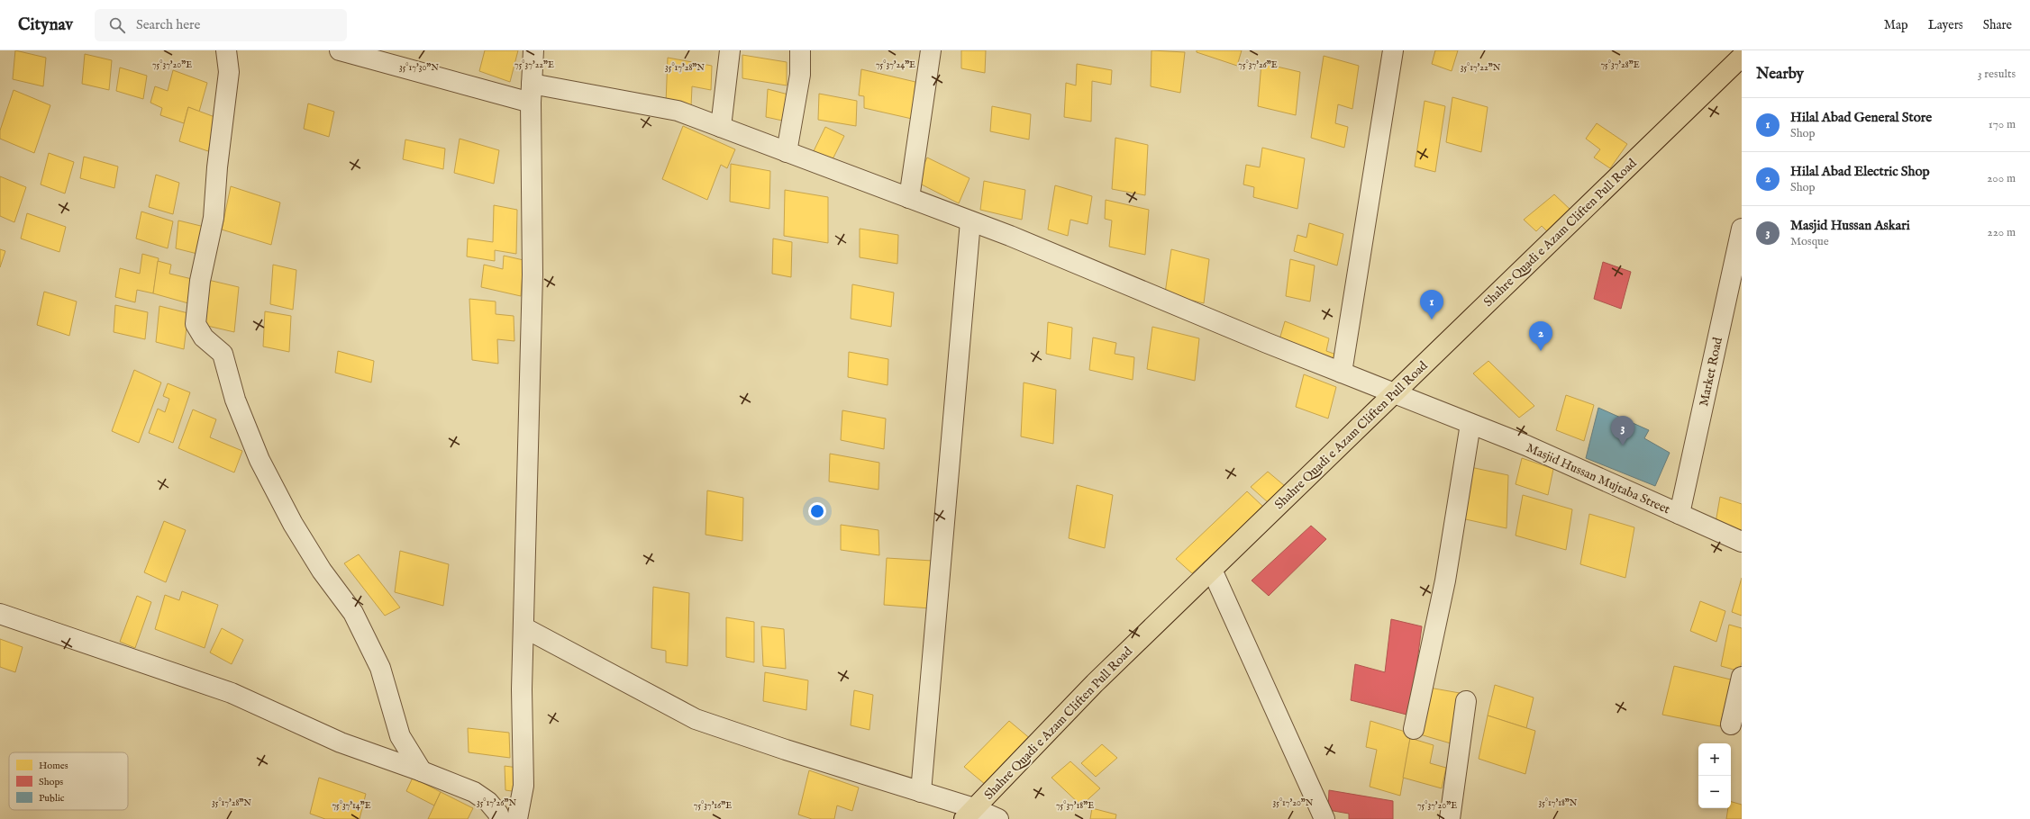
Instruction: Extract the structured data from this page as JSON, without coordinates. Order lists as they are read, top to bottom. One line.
{"streets":{"highway":["Shahre Quadi e Azam Cliften Pull Road"],"street":["Market Road","Masjid Hussan Mujtaba Street"]},"crossings":[["Shahre Quadi e Azam Cliften Pull Road","Masjid Hussan Mujtaba Street"],["Market Road","Masjid Hussan Mujtaba Street"]],"legend":["Homes","Shops","Public"],"page":{"header":"Citynav","search":"Search here","nav":["Map","Layers","Share"],"heading":["Nearby","3 results"],"list":[{"mark":"1","name":"Hilal Abad General Store","note":"Shop","value":"170 m"},{"mark":"2","name":"Hilal Abad Electric Shop","note":"Shop","value":"200 m"},{"mark":"3","name":"Masjid Hussan Askari","note":"Mosque","value":"220 m"}],"pins":["1","2","3"],"map_buttons":["+","−"]},"coordinates":["75°37'28\"E","75°37'20\"E","75°37'22\"E","75°37'24\"E","75°37'26\"E","35°17'30\"N","35°17'28\"N","35°17'22\"N","35°17'26\"N","35°17'20\"N","35°17'18\"N","75°37'14\"E","75°37'16\"E","75°37'18\"E"]}
